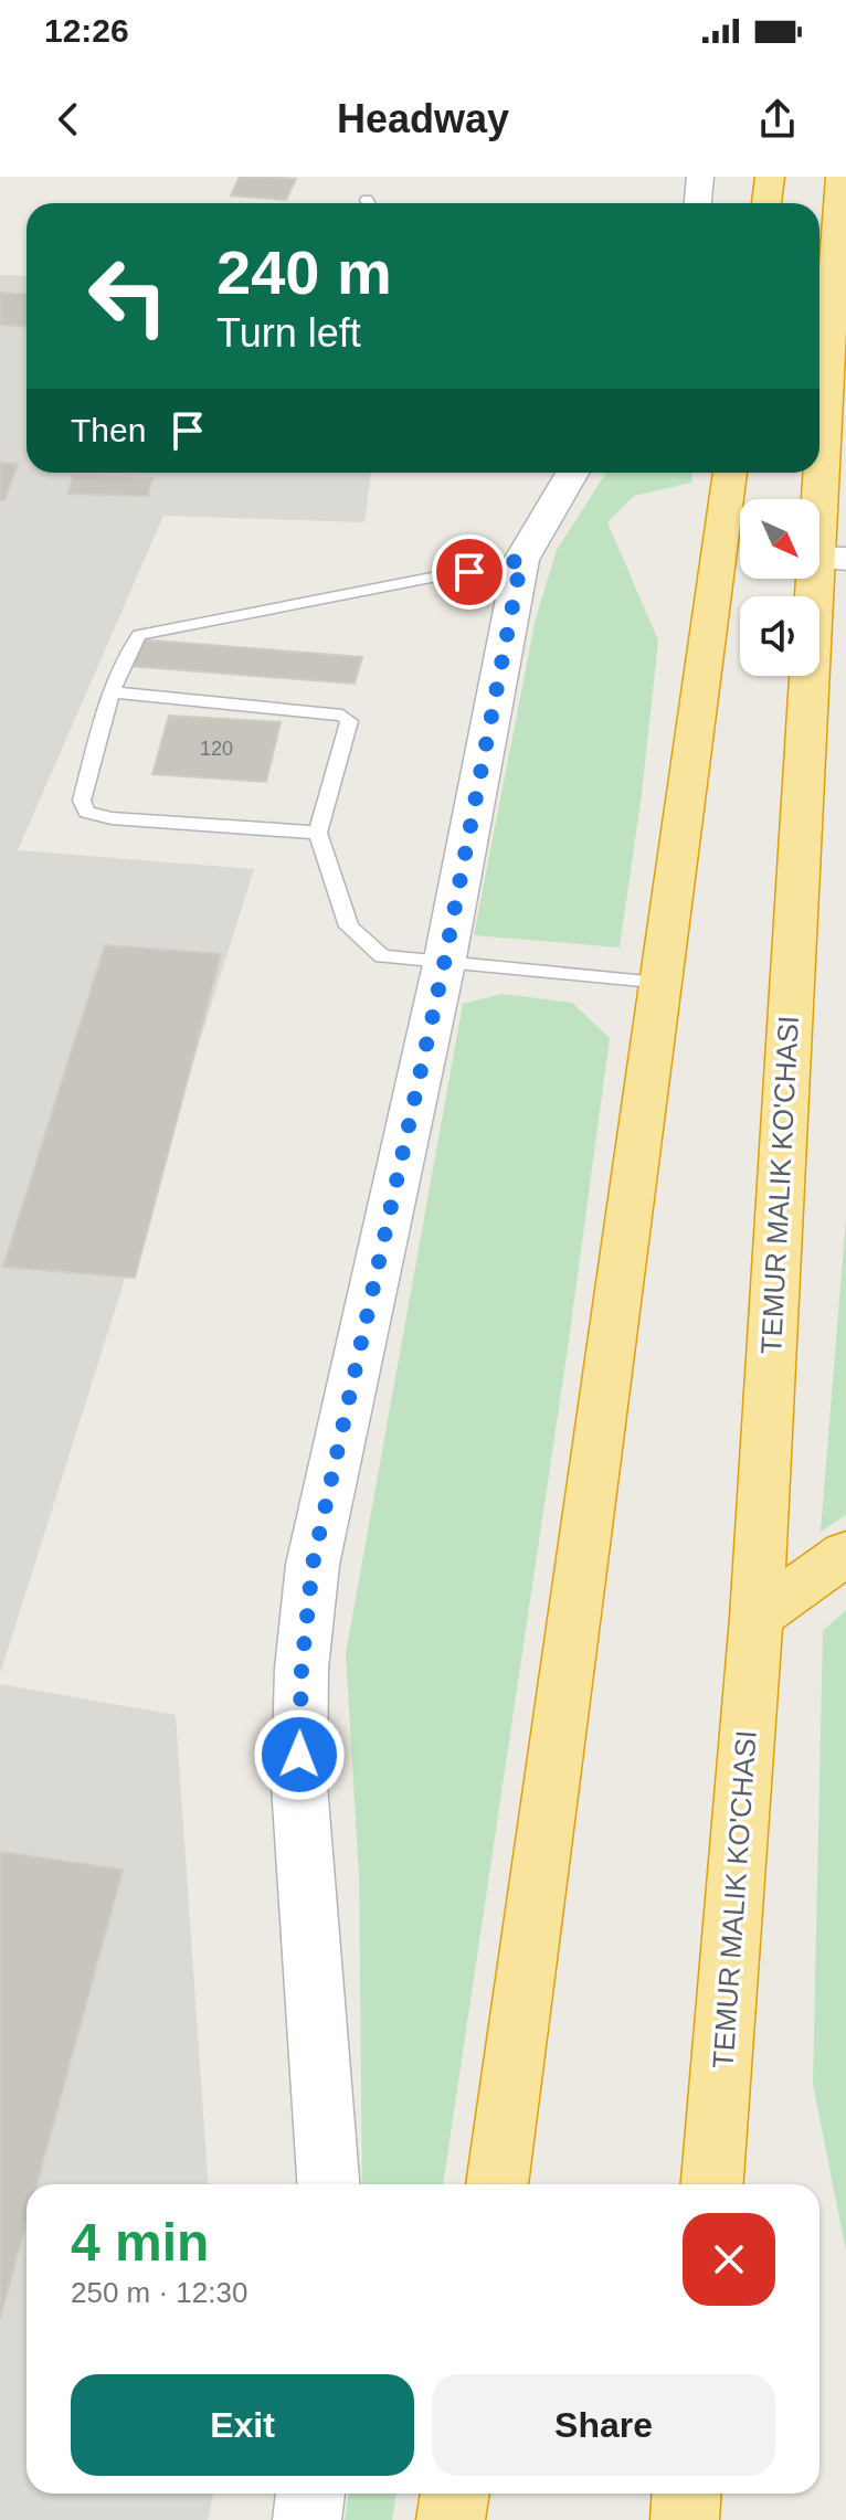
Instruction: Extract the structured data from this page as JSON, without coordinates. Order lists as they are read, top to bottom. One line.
{"streets":{"highway":["TEMUR MALIK KO'CHASI"]},"house_numbers":["120"],"north":"bottom right","page":{"status":"12:26","header":"Headway","turn":["240 m","Turn left"],"then":"Then","heading":["4 min","250 m · 12:30"],"buttons":["Exit","Share"]}}
